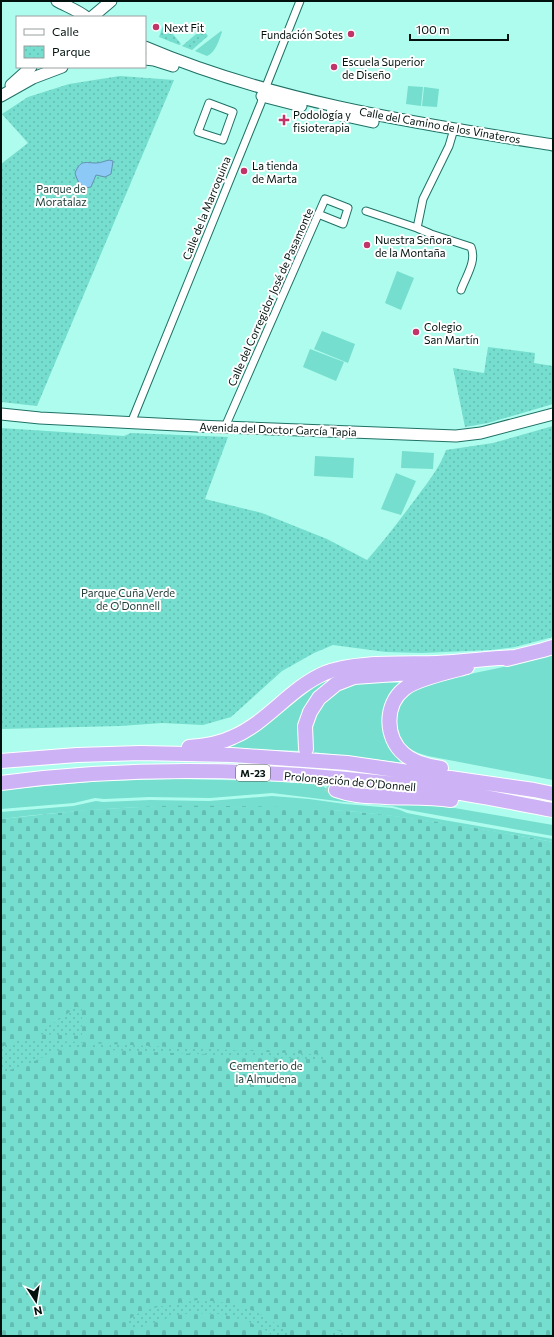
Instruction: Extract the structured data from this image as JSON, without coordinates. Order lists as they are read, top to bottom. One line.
{"streets":{"highway":["M-23","Prolongación de O'Donnell"],"main road":["Calle del Camino de los Vinateros","Avenida del Doctor García Tapia"],"street":["Calle de la Marroquina","Calle del Corregidor José de Pasamonte"]},"crossings":[["Calle del Camino de los Vinateros","Calle de la Marroquina"],["Calle de la Marroquina","Avenida del Doctor García Tapia"],["Calle del Corregidor José de Pasamonte","Avenida del Doctor García Tapia"]],"parks":["Parque de Moratalaz","Parque Cuña Verde de O'Donnell","Cementerio de la Almudena"],"places":{"other":["Next Fit","Fundación Sotes","Escuela Superior de Diseño","La tienda de Marta","Nuestra Señora de la Montaña","Colegio San Martín"],"health":["Podología y fisioterapia"]},"legend":["Calle","Parque"],"scale_bar":"100 m","north":"bottom"}
